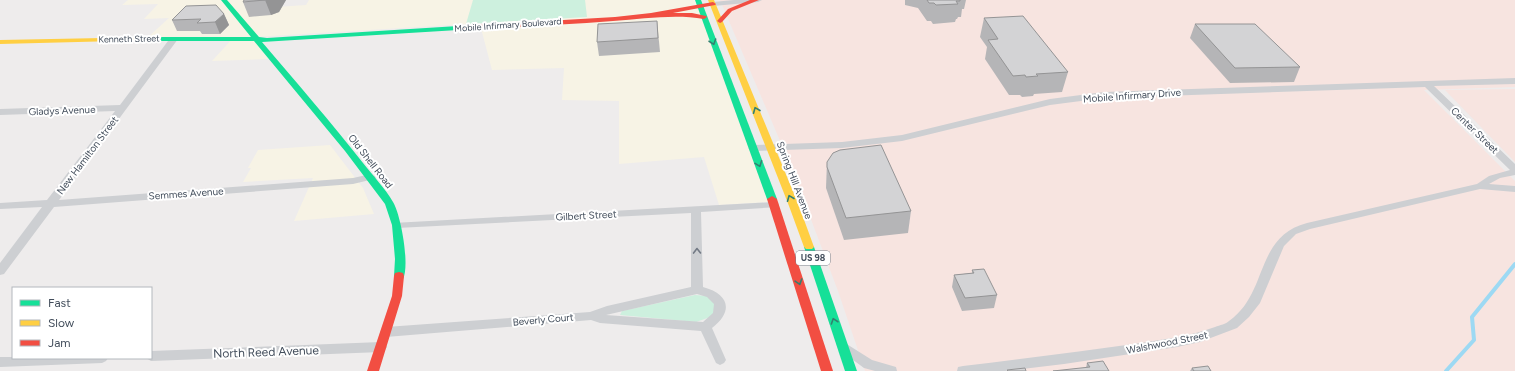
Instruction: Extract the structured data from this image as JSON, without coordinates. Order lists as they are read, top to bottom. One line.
{"streets":{"street":["Mobile Infirmary Boulevard","Kenneth Street","Mobile Infirmary Drive","Gladys Avenue","Center Street","New Hamilton Street","Old Shell Road","Spring Hill Avenue","Semmes Avenue","Gilbert Street","US 98","Beverly Court","Walshwood Street","North Reed Avenue"]},"crossings":[["Mobile Infirmary Boulevard","Kenneth Street"],["Mobile Infirmary Boulevard","Old Shell Road"],["Mobile Infirmary Boulevard","Spring Hill Avenue"],["Mobile Infirmary Boulevard","US 98"],["Kenneth Street","New Hamilton Street"],["Kenneth Street","Old Shell Road"],["Mobile Infirmary Drive","Center Street"],["Mobile Infirmary Drive","Spring Hill Avenue"],["Mobile Infirmary Drive","US 98"],["Gladys Avenue","New Hamilton Street"],["New Hamilton Street","Semmes Avenue"],["Old Shell Road","Semmes Avenue"],["Old Shell Road","Gilbert Street"],["Old Shell Road","Beverly Court"],["Old Shell Road","North Reed Avenue"],["Gilbert Street","US 98"]],"legend":["Fast","Slow","Jam"]}
